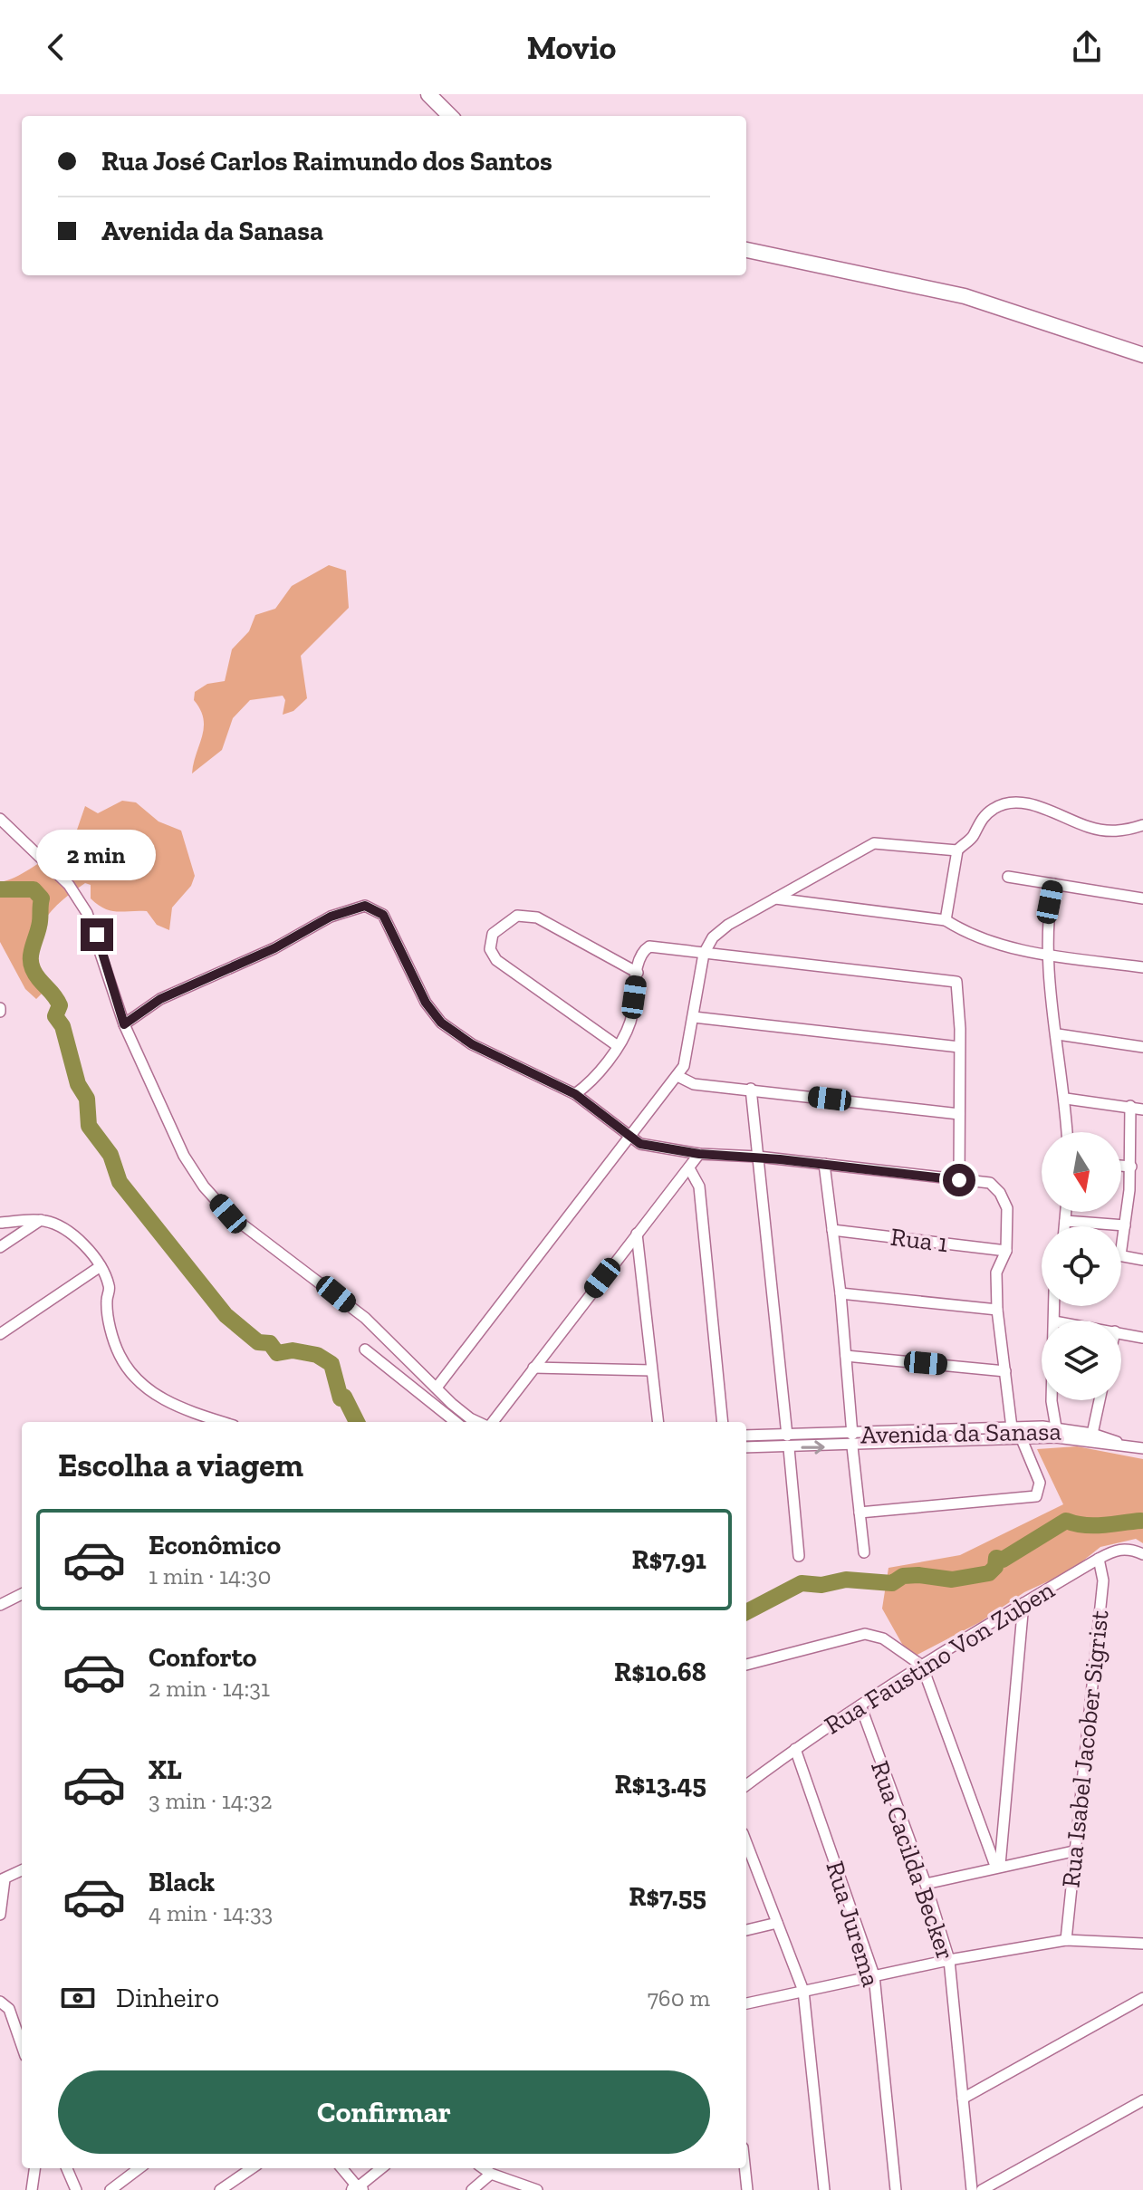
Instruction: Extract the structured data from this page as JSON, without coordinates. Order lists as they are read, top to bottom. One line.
{"streets":{"street":["Rua 1","Avenida da Sanasa","Rua Faustino Von Zuben","Rua Isabel Jacober Sigrist","Rua Cacilda Becker","Rua Jurema"]},"crossings":[["Rua Faustino Von Zuben","Rua Isabel Jacober Sigrist"],["Rua Faustino Von Zuben","Rua Cacilda Becker"],["Rua Faustino Von Zuben","Rua Jurema"]],"north":"bottom","page":{"header":"Movio","banner":["Rua José Carlos Raimundo dos Santos","Avenida da Sanasa"],"bubble":"2 min","heading":"Escolha a viagem","list":[{"name":"Econômico","note":"1 min · 14:30","value":"R$7.91"},{"name":"Conforto","note":"2 min · 14:31","value":"R$10.68"},{"name":"XL","note":"3 min · 14:32","value":"R$13.45"},{"name":"Black","note":"4 min · 14:33","value":"R$7.55"}],"pay":["Dinheiro","760 m"],"buttons":"Confirmar"}}
